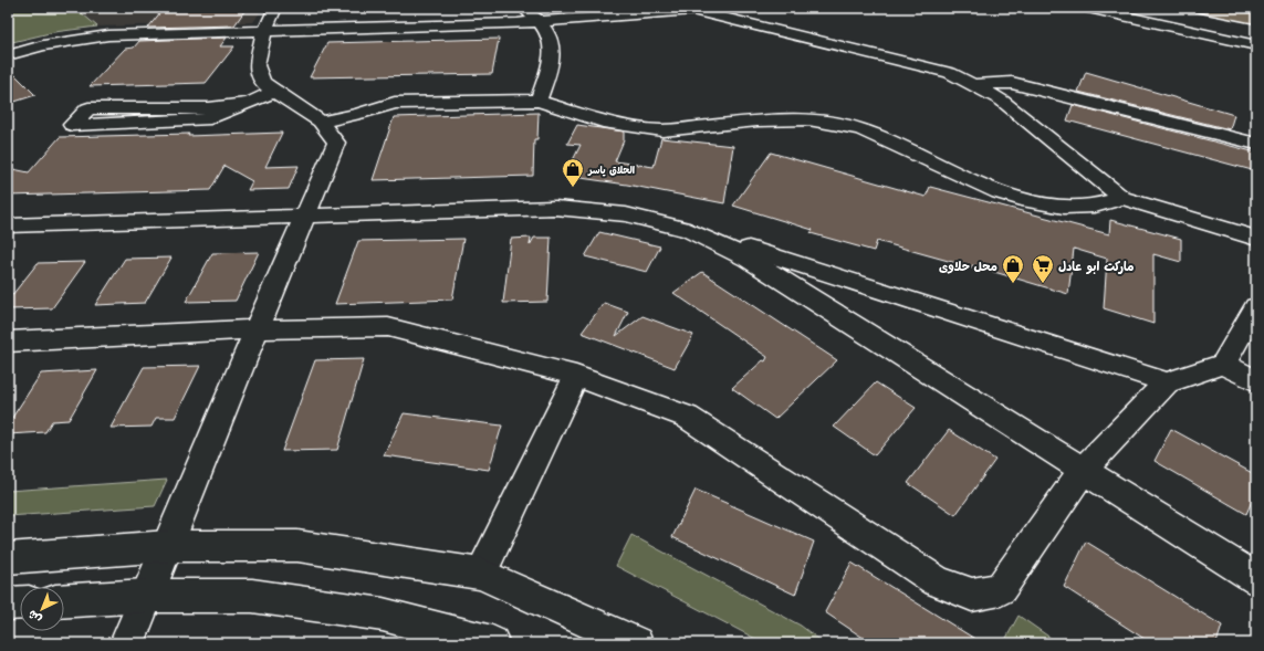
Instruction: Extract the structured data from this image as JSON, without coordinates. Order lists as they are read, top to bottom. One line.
{"places":{"shop":["الحلاق ياسر","محل حلاوى"],"supermarket":["ماركت ابو عادل"]},"north":"bottom left"}
